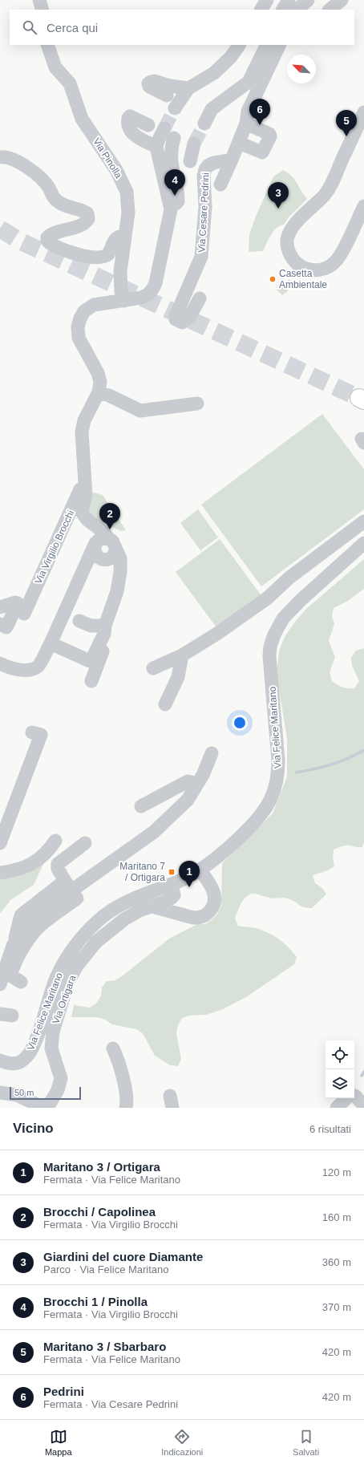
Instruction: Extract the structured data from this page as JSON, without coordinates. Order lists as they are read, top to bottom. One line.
{"streets":{"street":["Via Pinolla","Via Cesare Pedrini","Via Virgilio Brocchi","Via Felice Maritano","Via Ortigara"]},"crossings":[["Via Pinolla","Via Virgilio Brocchi"],["Via Felice Maritano","Via Ortigara"]],"places":{"other":["Casetta Ambientale"],"transit":["Maritano 7 / Ortigara"]},"scale_bar":"50 m","north":"top left","page":{"search":"Cerca qui","pins":["6","5","4","3","2","1"],"scale":"50 m","heading":["Vicino","6 risultati"],"list":[{"mark":"1","name":"Maritano 3 / Ortigara","note":"Fermata · Via Felice Maritano","value":"120 m"},{"mark":"2","name":"Brocchi / Capolinea","note":"Fermata · Via Virgilio Brocchi","value":"160 m"},{"mark":"3","name":"Giardini del cuore Diamante","note":"Parco · Via Felice Maritano","value":"360 m"},{"mark":"4","name":"Brocchi 1 / Pinolla","note":"Fermata · Via Virgilio Brocchi","value":"370 m"},{"mark":"5","name":"Maritano 3 / Sbarbaro","note":"Fermata · Via Felice Maritano","value":"420 m"},{"mark":"6","name":"Pedrini","note":"Fermata · Via Cesare Pedrini","value":"420 m"}],"nav":["Mappa","Indicazioni","Salvati"]}}
